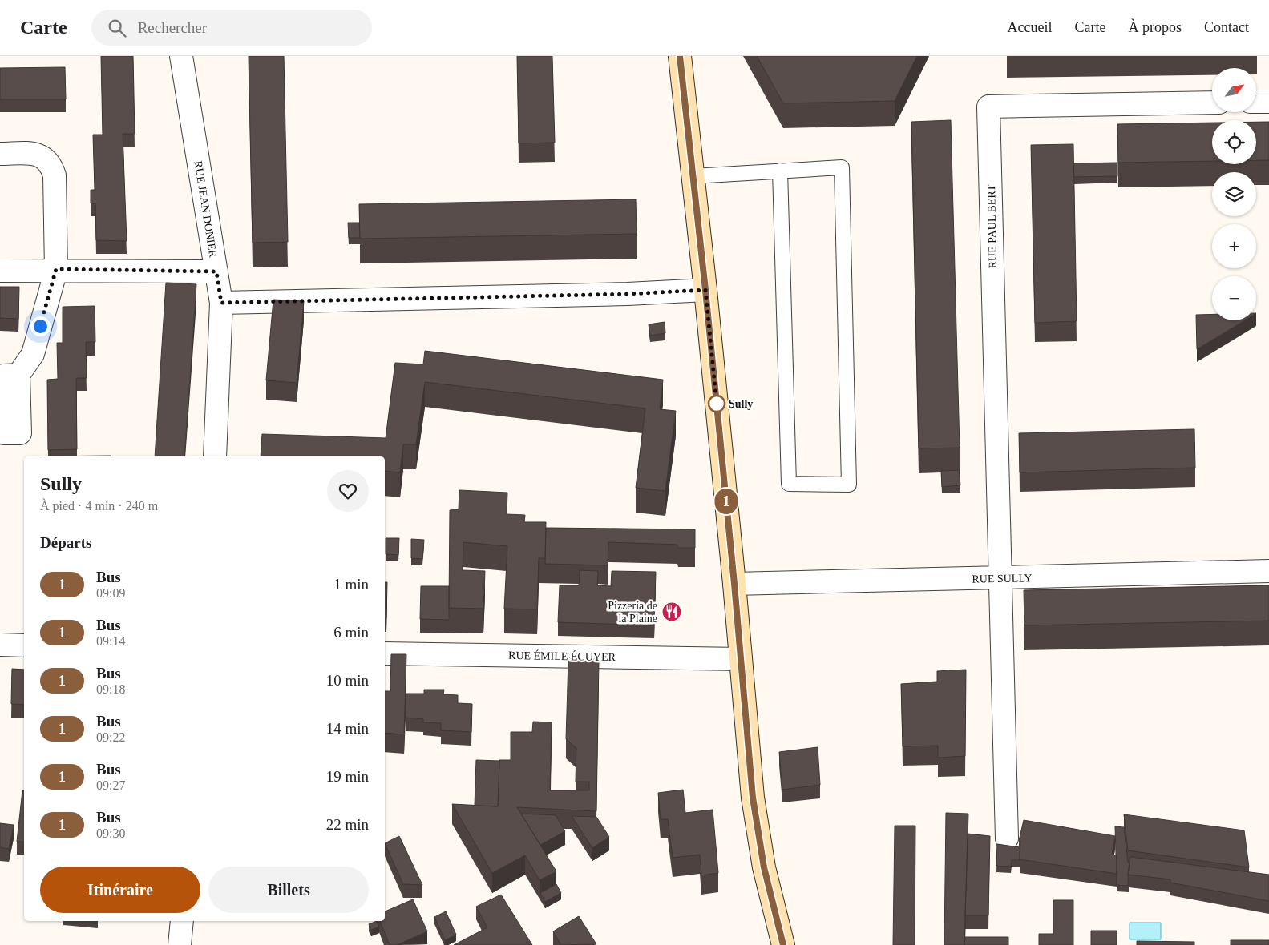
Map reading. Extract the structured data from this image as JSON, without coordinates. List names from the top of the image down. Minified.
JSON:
{"streets":{"street":["RUE JEAN DONIER","RUE PAUL BERT","RUE SULLY","RUE ÉMILE ÉCUYER"]},"crossings":[["RUE PAUL BERT","RUE SULLY"]],"places":{"other":["Sully"],"restaurant":["Pizzeria de la Plaine"]},"lines":["bus line 1"],"north":"top right","page":{"header":"Carte","search":"Rechercher","nav":["Accueil","Carte","À propos","Contact"],"on_map":"1","map_buttons":["+","−"],"heading":[["Sully","À pied · 4 min · 240 m"],"Départs"],"list":[{"mark":"1","name":"Bus","note":"09:09","value":"1 min"},{"mark":"1","name":"Bus","note":"09:14","value":"6 min"},{"mark":"1","name":"Bus","note":"09:18","value":"10 min"},{"mark":"1","name":"Bus","note":"09:22","value":"14 min"},{"mark":"1","name":"Bus","note":"09:27","value":"19 min"},{"mark":"1","name":"Bus","note":"09:30","value":"22 min"}],"buttons":["Itinéraire","Billets"]}}
